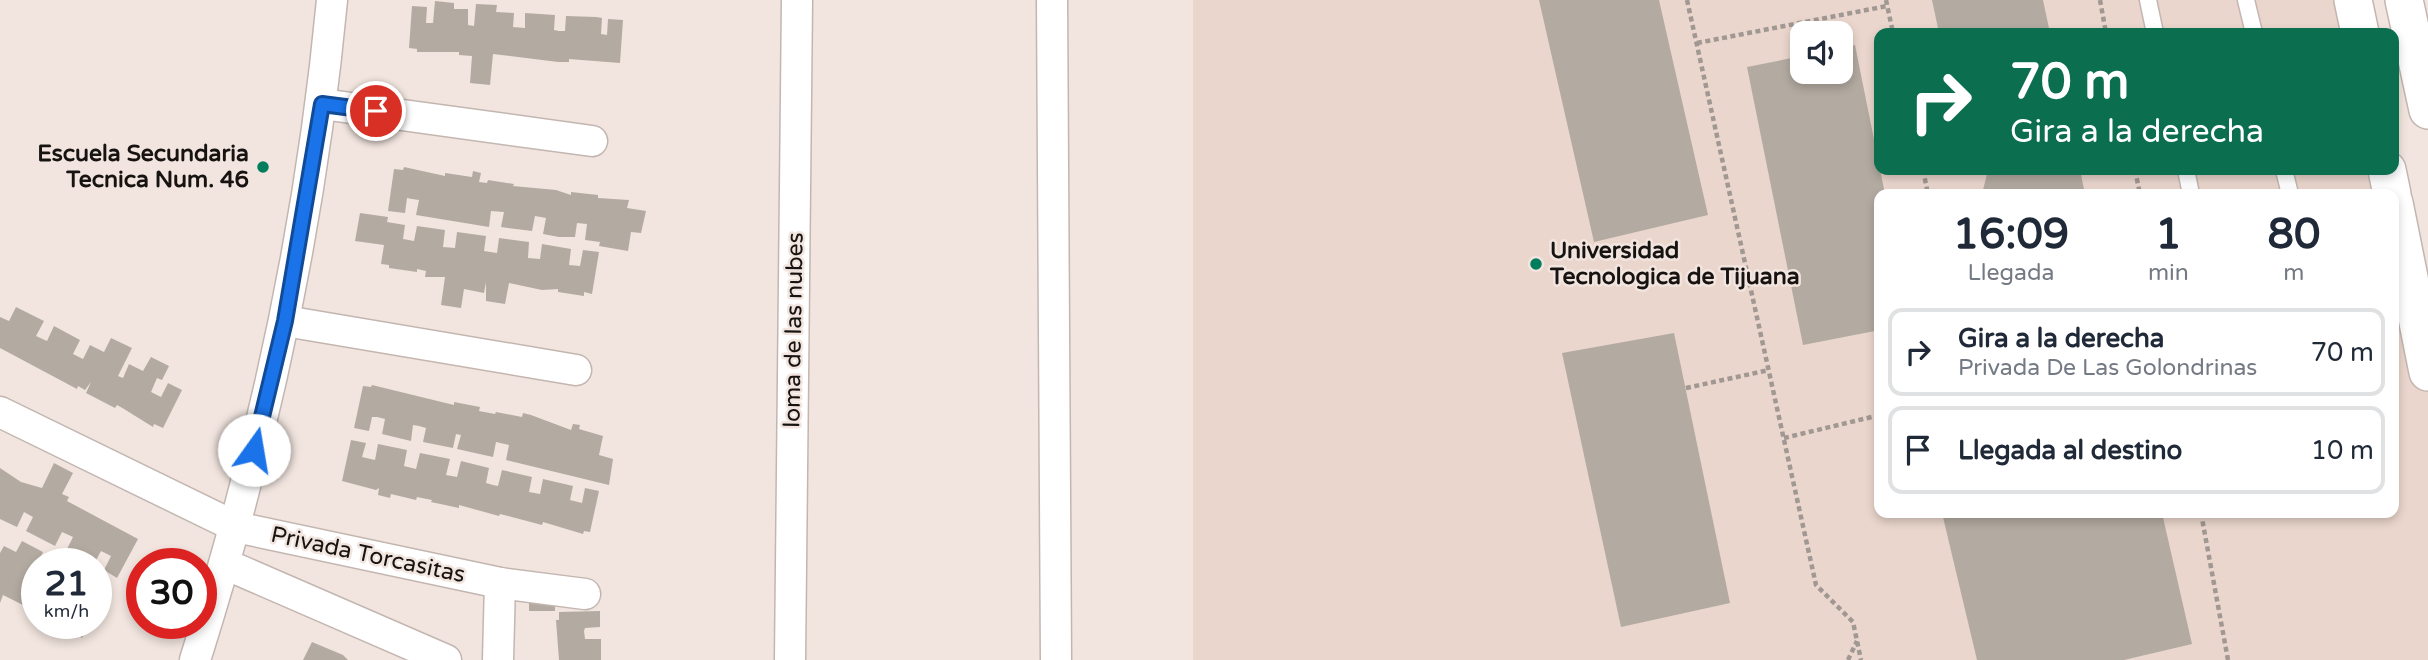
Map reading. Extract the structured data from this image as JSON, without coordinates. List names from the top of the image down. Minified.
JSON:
{"streets":{"street":["loma de las nubes","Privada Torcasitas"]},"places":["Escuela Secundaria Tecnica Num. 46","Universidad Tecnologica de Tijuana"],"page":{"turn":["70 m","Gira a la derecha"],"eta":["16:09","Llegada","1","min","80","m"],"list":[{"name":"Gira a la derecha","note":"Privada De Las Golondrinas","value":"70 m"},{"name":"Llegada al destino","value":"10 m"}],"speed":"21 km/h","limit":"30"}}
